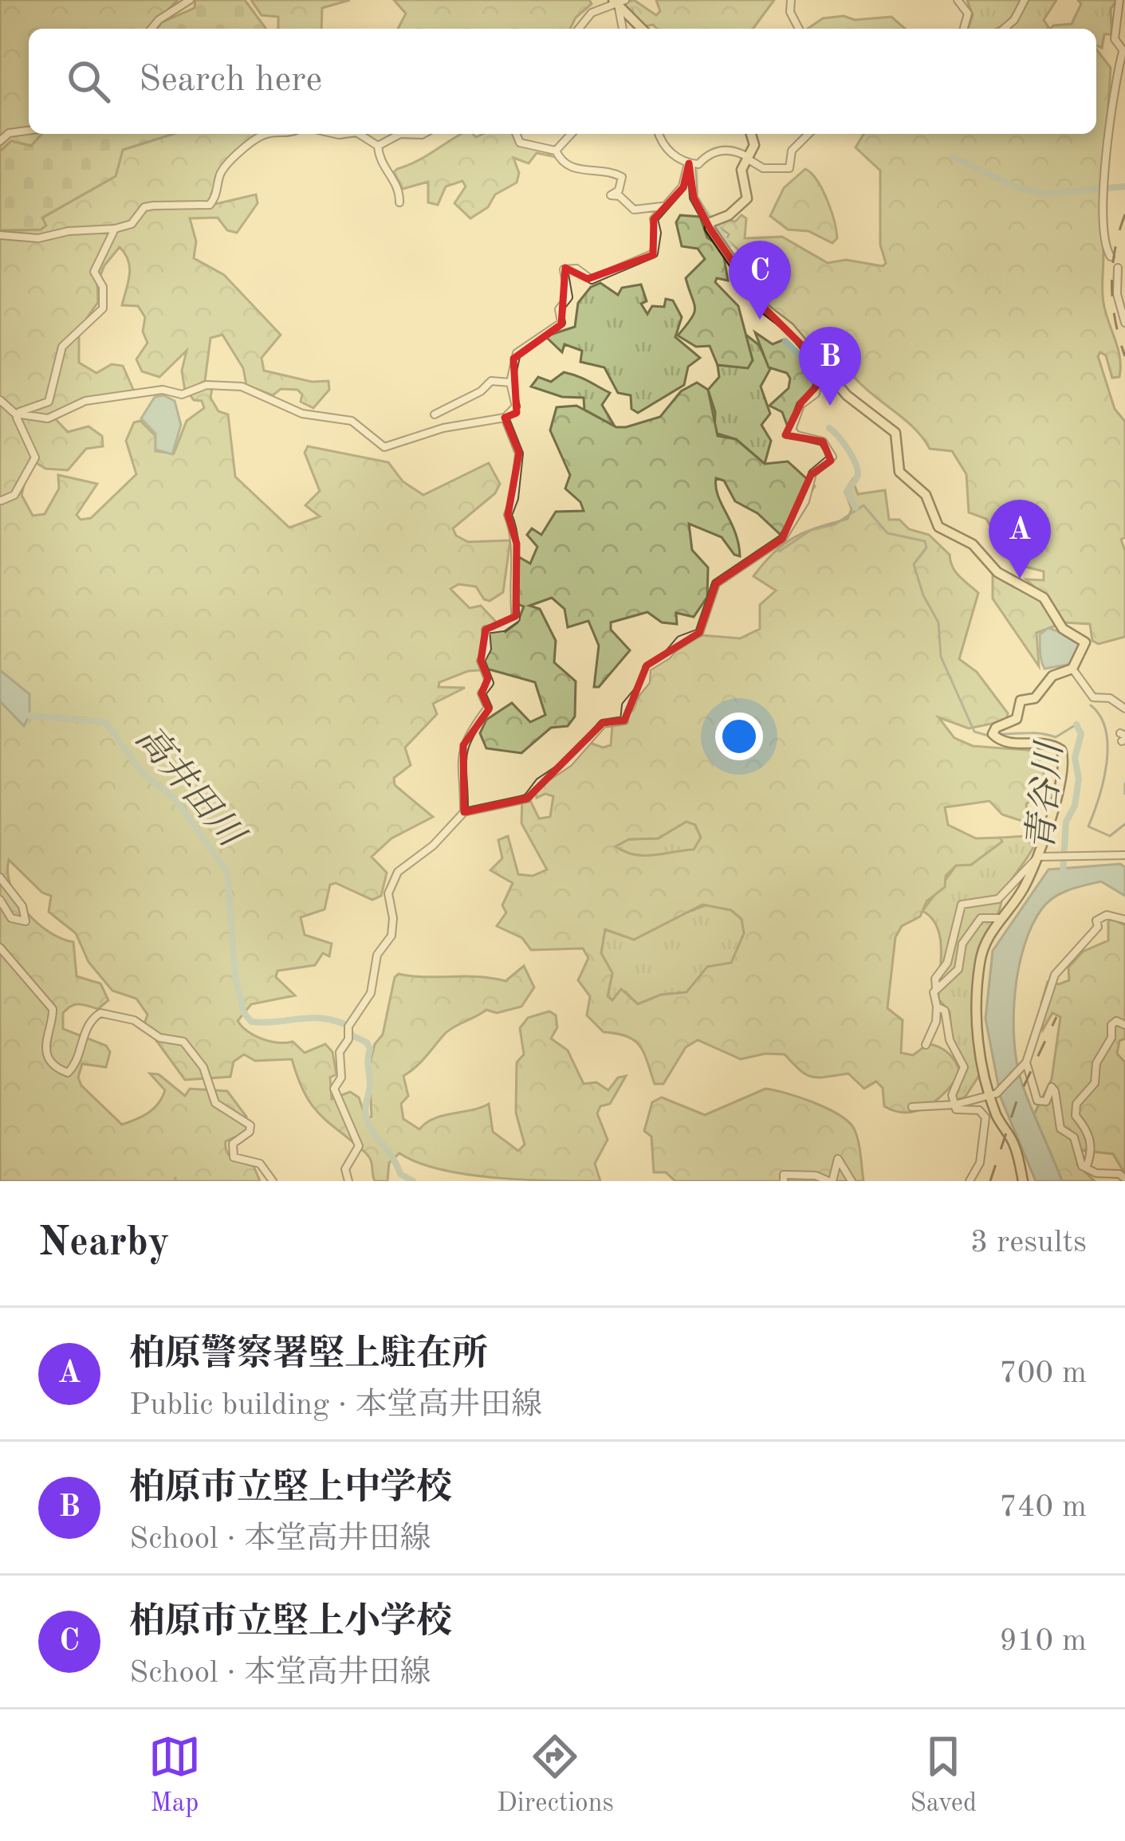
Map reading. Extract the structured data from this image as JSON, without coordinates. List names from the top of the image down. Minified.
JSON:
{"water":["高井田川","青谷川"],"page":{"search":"Search here","pins":["C","B","A"],"heading":["Nearby","3 results"],"list":[{"mark":"A","name":"柏原警察署堅上駐在所","note":"Public building · 本堂高井田線","value":"700 m"},{"mark":"B","name":"柏原市立堅上中学校","note":"School · 本堂高井田線","value":"740 m"},{"mark":"C","name":"柏原市立堅上小学校","note":"School · 本堂高井田線","value":"910 m"}],"nav":["Map","Directions","Saved"]}}
